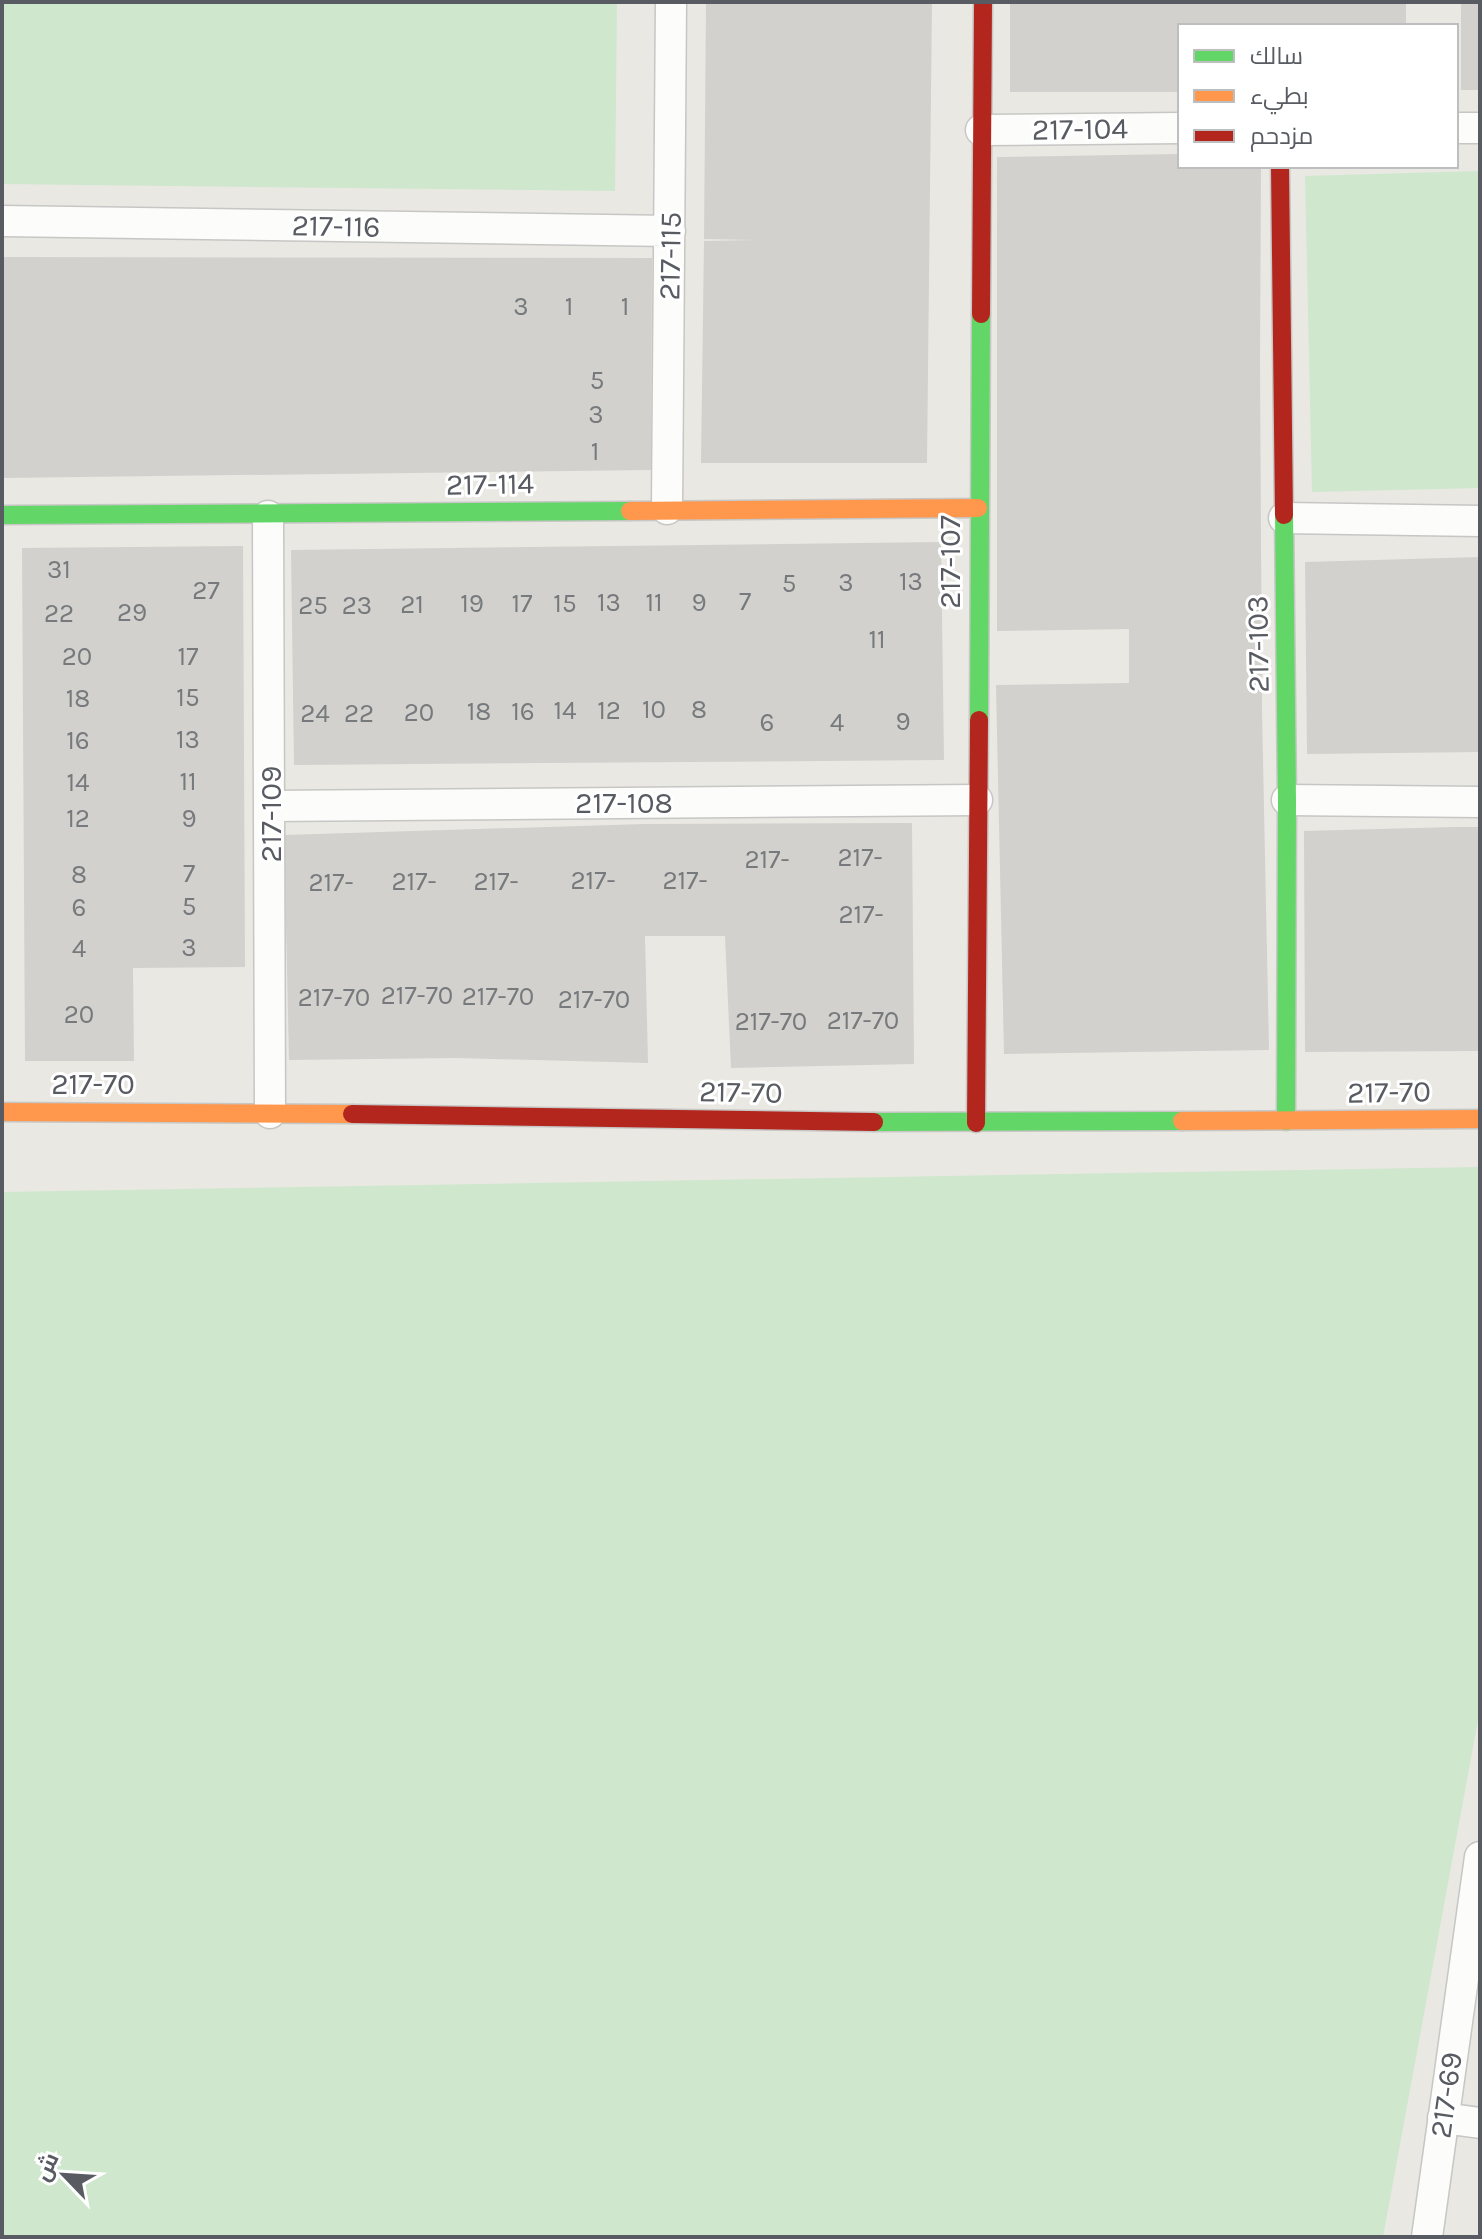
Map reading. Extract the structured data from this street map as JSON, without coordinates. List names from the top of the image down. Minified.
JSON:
{"streets":{"street":["217-104","217-116","217-115","217-114","217-107","217-103","217-108","217-109","217-70","217-69"]},"crossings":[["217-104","217-107"],["217-116","217-115"],["217-115","217-114"],["217-114","217-107"],["217-114","217-109"],["217-107","217-108"],["217-107","217-70"],["217-103","217-70"],["217-108","217-109"],["217-109","217-70"]],"house_numbers":["3","1","1","5","3","1","31","13","3","5","27","7","13","11","9","19","17","15","21","25","23","29","22","11","20","17","15","18","10","8","14","12","18","16","20","24","22","9","6","4","13","16","11","14","12","9","217-","217-","7","8","217-","217-","217-","217-","217-","5","6","217-","3","4","217-70","217-70","217-70","217-70","20","217-70","217-70"],"legend":["سالك","بطيء","مزدحم"],"north":"top left"}
